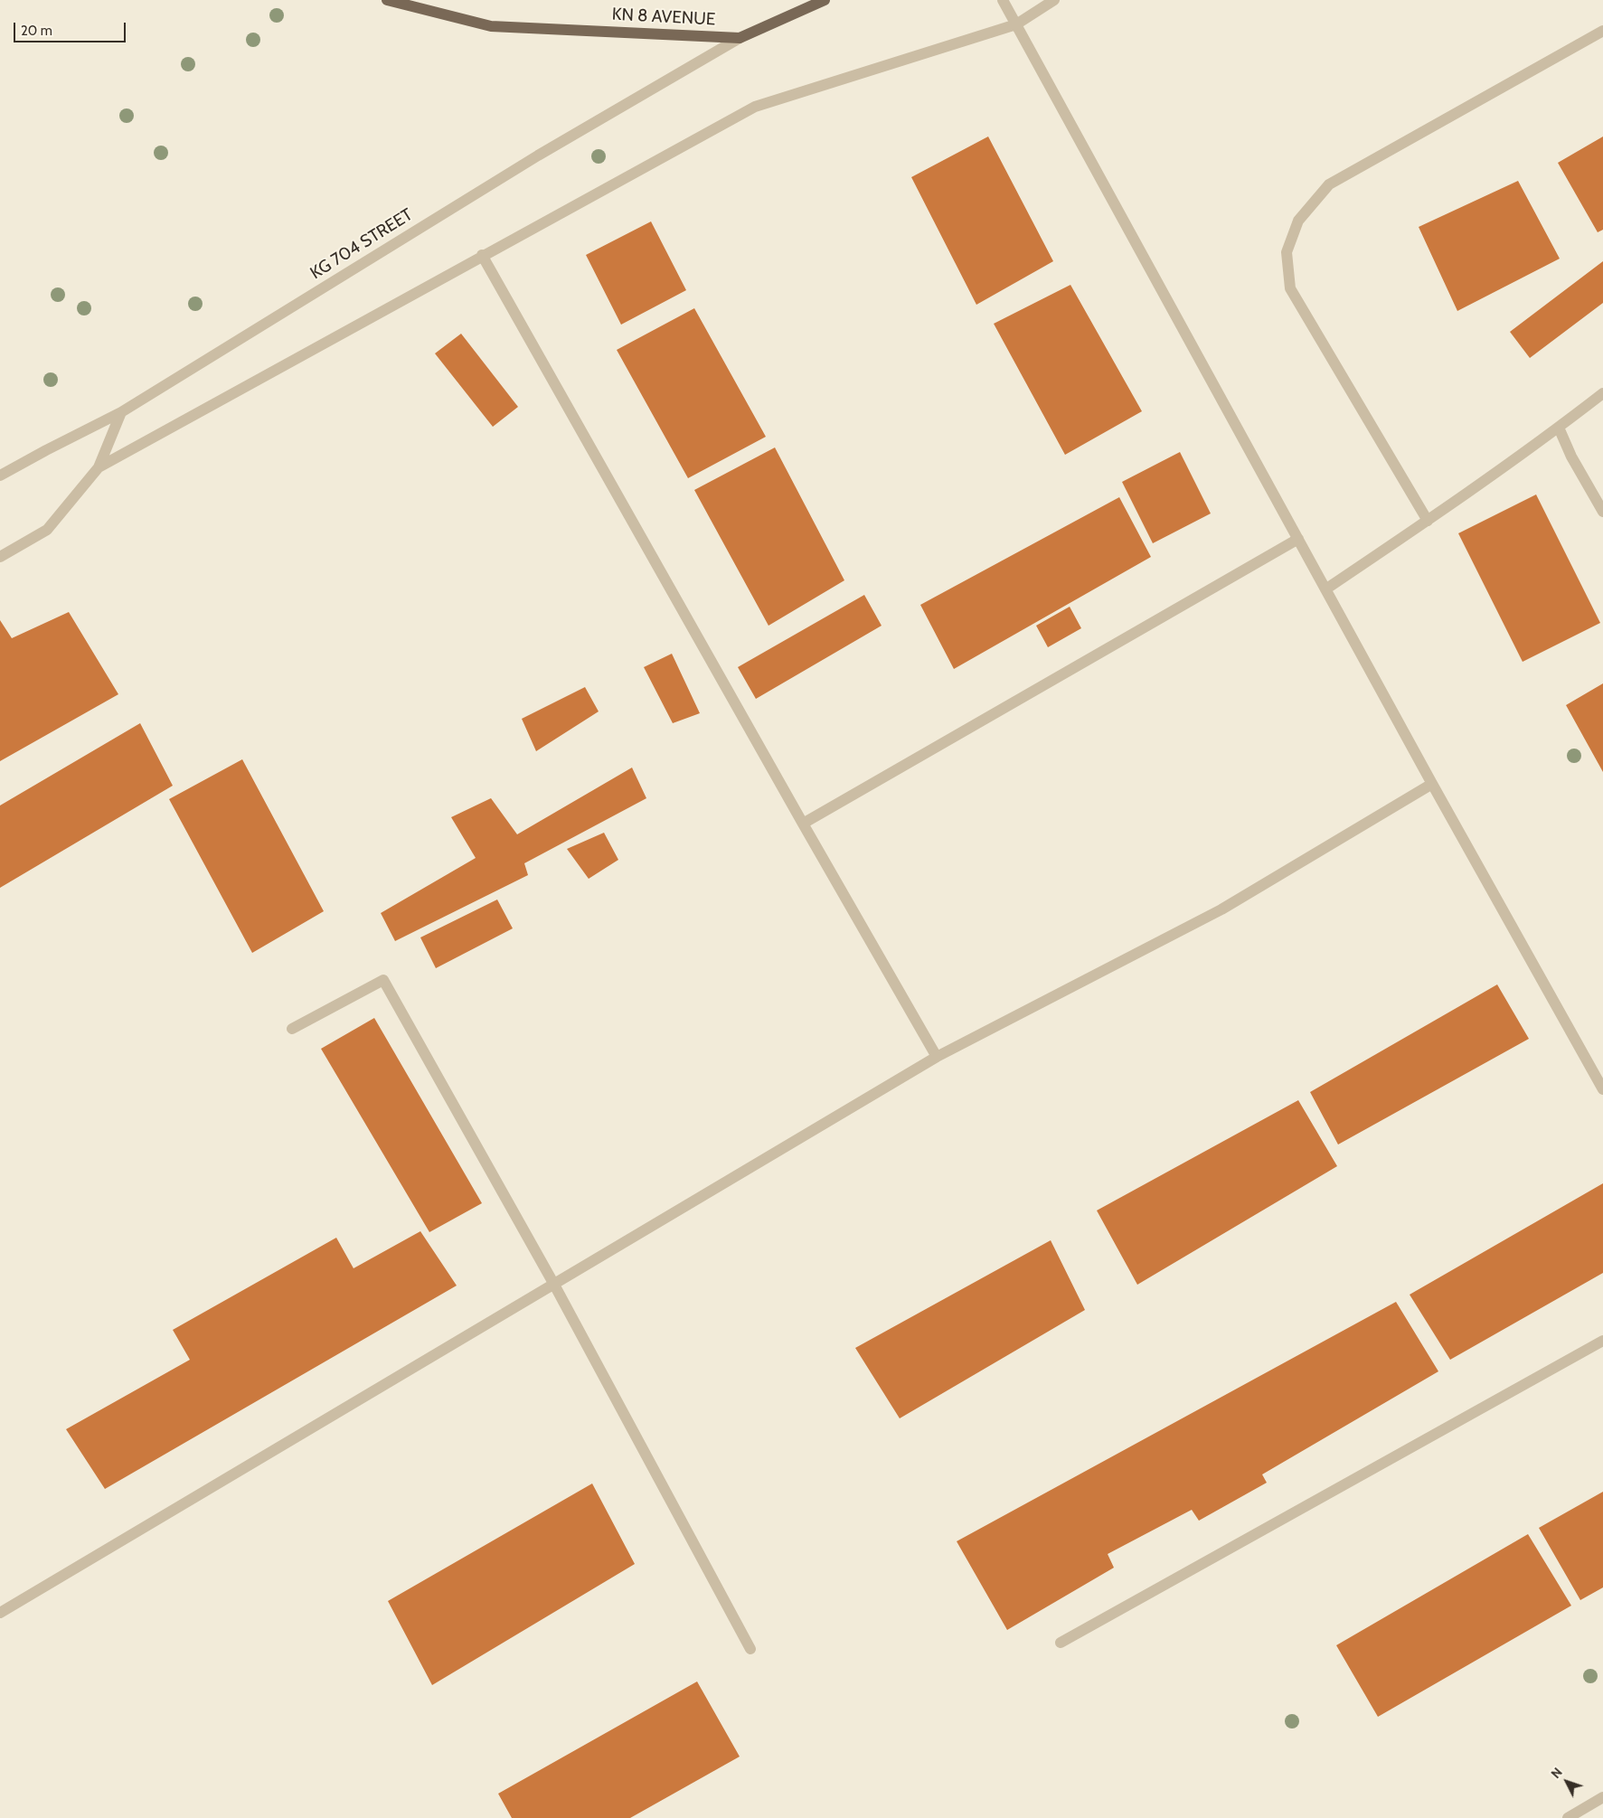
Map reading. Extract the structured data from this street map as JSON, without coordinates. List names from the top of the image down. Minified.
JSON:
{"streets":{"main road":["KN 8 AVENUE"],"street":["KG 704 STREET"]},"crossings":[["KN 8 AVENUE","KG 704 STREET"]],"scale_bar":"20 m","north":"top left"}
